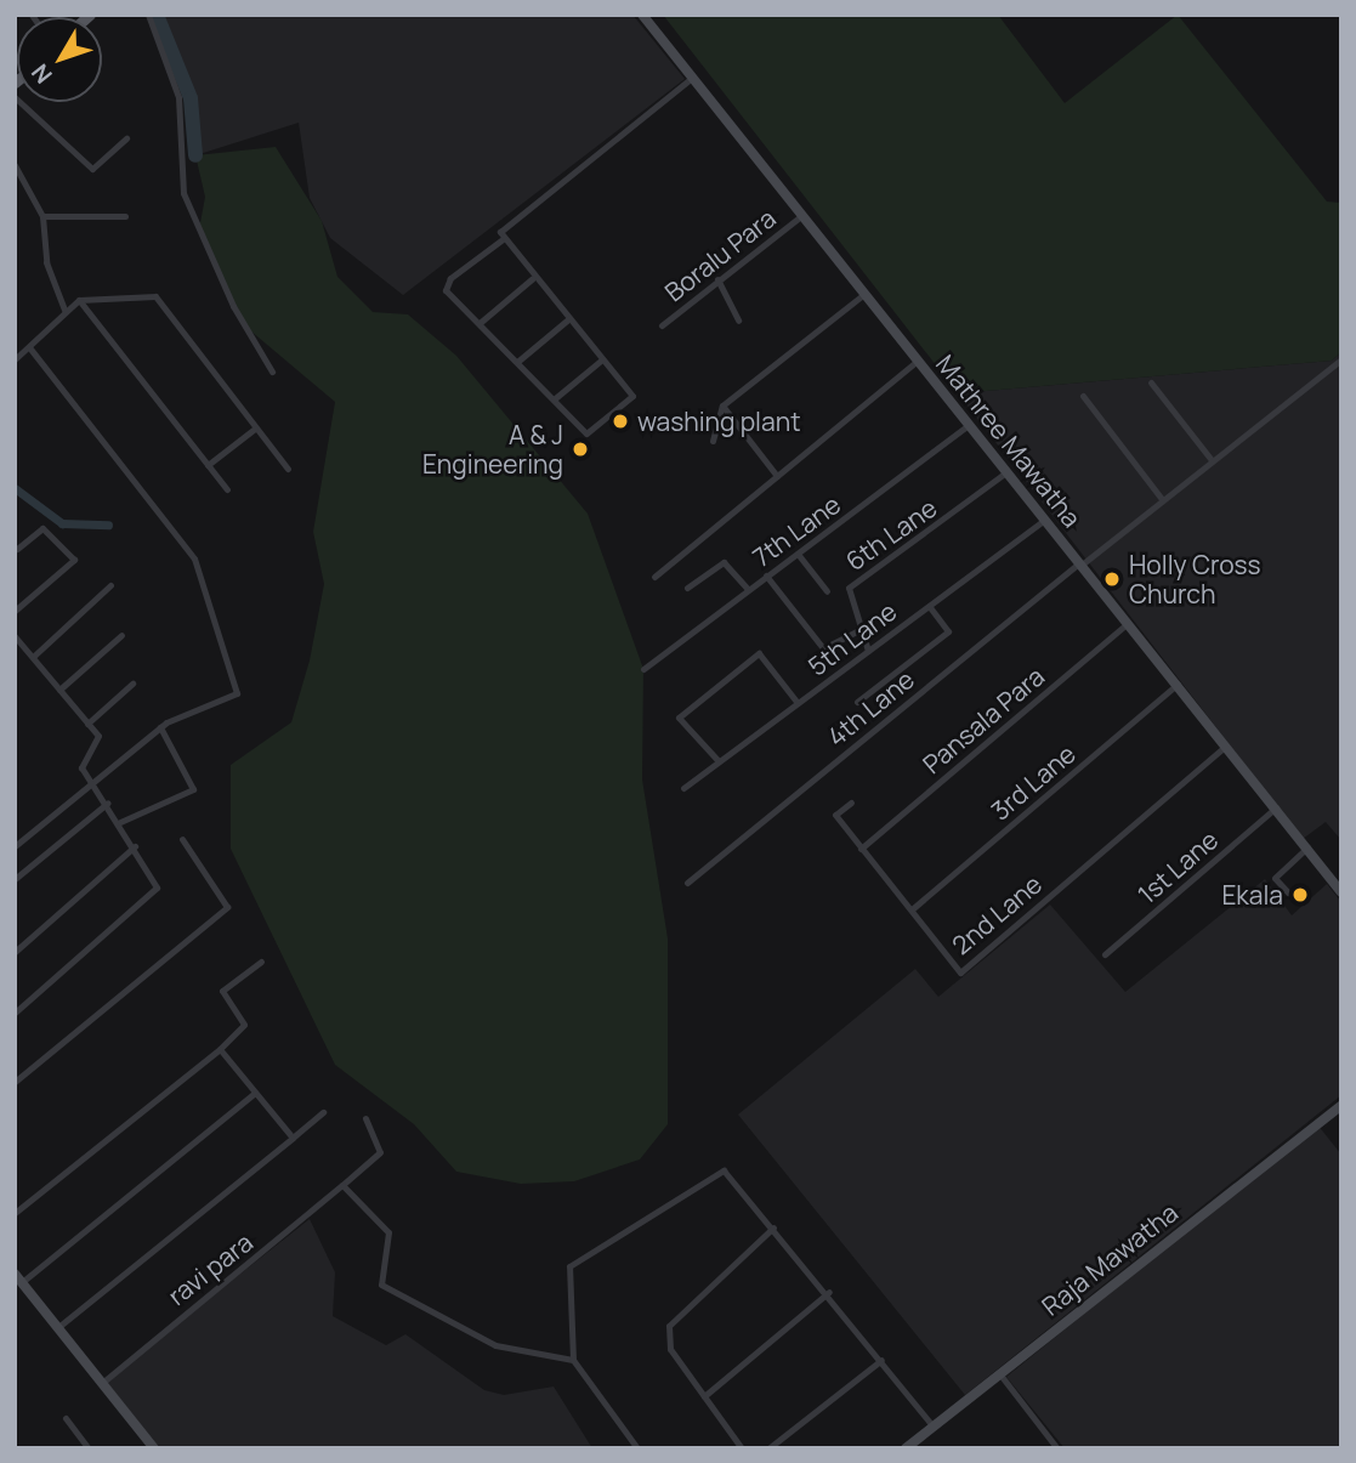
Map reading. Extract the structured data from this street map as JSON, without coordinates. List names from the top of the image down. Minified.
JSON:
{"streets":{"street":["Boralu Para","Mathree Mawatha","7th Lane","6th Lane","5th Lane","4th Lane","Pansala Para","3rd Lane","1st Lane","2nd Lane","Raja Mawatha","ravi para"]},"crossings":[["Boralu Para","Mathree Mawatha"],["Mathree Mawatha","7th Lane"],["Mathree Mawatha","6th Lane"],["Mathree Mawatha","5th Lane"],["Mathree Mawatha","4th Lane"],["Mathree Mawatha","Pansala Para"],["Mathree Mawatha","3rd Lane"],["Mathree Mawatha","1st Lane"],["Mathree Mawatha","2nd Lane"],["6th Lane","5th Lane"],["Pansala Para","2nd Lane"],["3rd Lane","2nd Lane"]],"places":["washing plant","A & J Engineering","Holly Cross Church","Ekala"],"north":"bottom left"}
